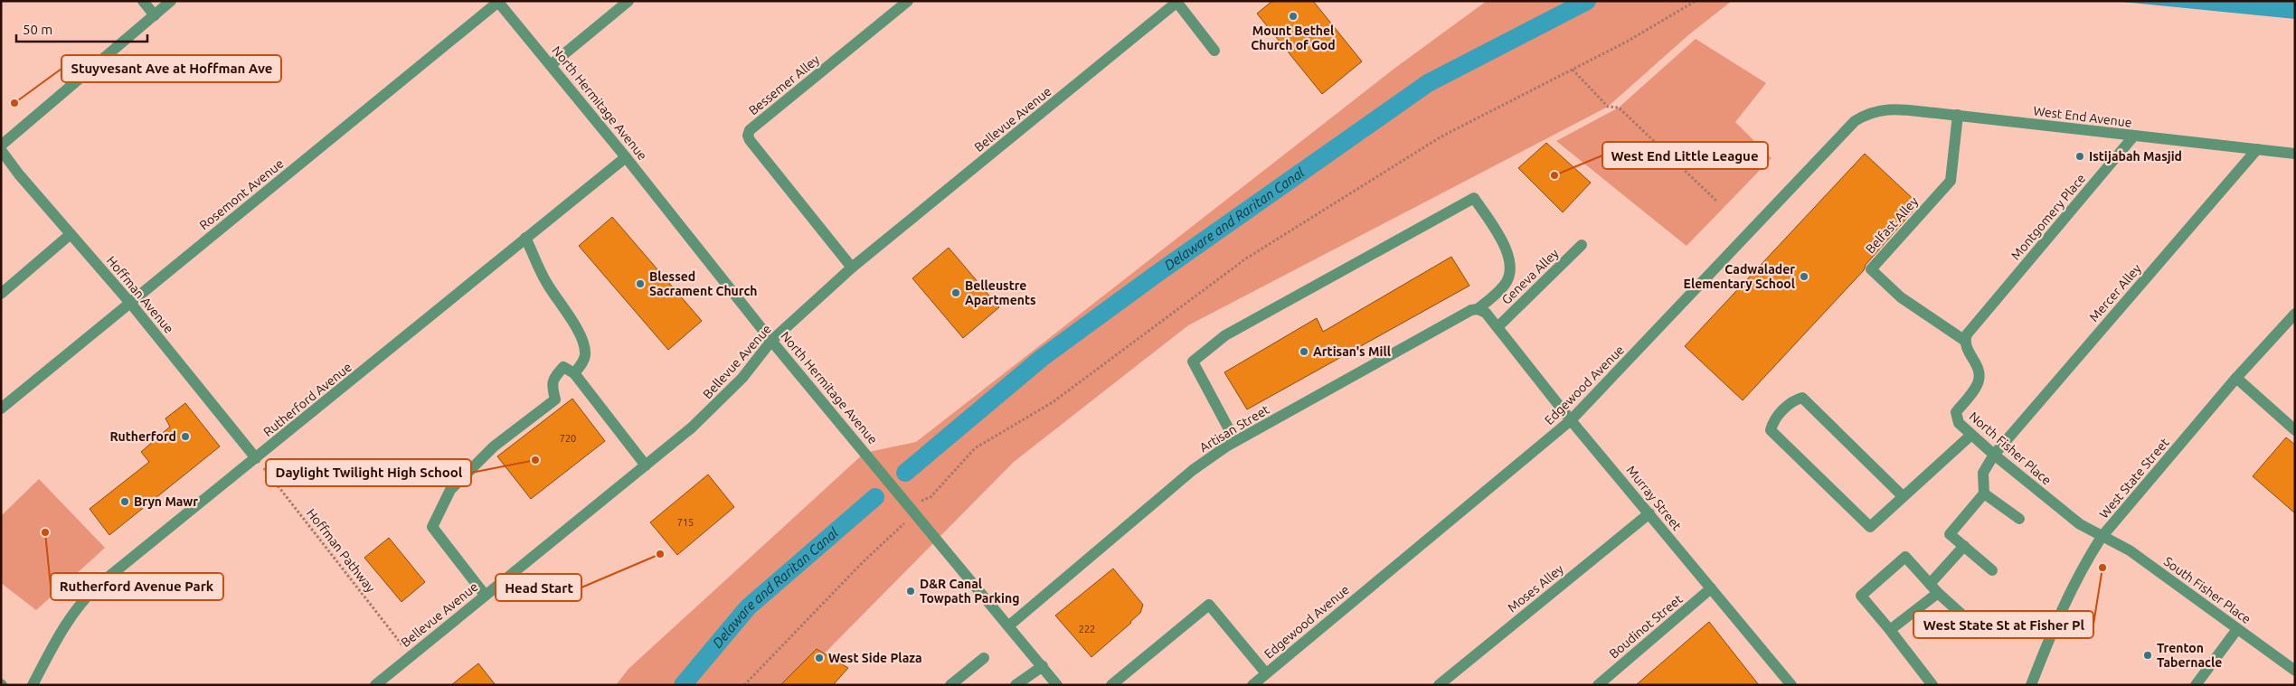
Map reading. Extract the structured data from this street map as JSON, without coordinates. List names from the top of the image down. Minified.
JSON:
{"streets":{"street":["Bessemer Alley","North Hermitage Avenue","West End Avenue","Bellevue Avenue","Rosemont Avenue","Montgomery Place","Belfast Alley","Geneva Alley","Mercer Alley","Hoffman Avenue","Edgewood Avenue","Rutherford Avenue","Artisan Street","North Fisher Place","West State Street","Murray Street","Moses Alley","South Fisher Place","Boudinot Street"],"path":["Hoffman Pathway"]},"crossings":[["Bessemer Alley","Bellevue Avenue"],["North Hermitage Avenue","Bellevue Avenue"],["North Hermitage Avenue","Rosemont Avenue"],["North Hermitage Avenue","Rutherford Avenue"],["North Hermitage Avenue","Artisan Street"],["West End Avenue","Montgomery Place"],["West End Avenue","Belfast Alley"],["West End Avenue","Mercer Alley"],["West End Avenue","Edgewood Avenue"],["Bellevue Avenue","Hoffman Pathway"],["Rosemont Avenue","Hoffman Avenue"],["Montgomery Place","Belfast Alley"],["Montgomery Place","North Fisher Place"],["Belfast Alley","North Fisher Place"],["Geneva Alley","Murray Street"],["Mercer Alley","North Fisher Place"],["Hoffman Avenue","Rutherford Avenue"],["Hoffman Avenue","Hoffman Pathway"],["Edgewood Avenue","Murray Street"],["Rutherford Avenue","Hoffman Pathway"],["North Fisher Place","West State Street"],["North Fisher Place","South Fisher Place"],["West State Street","South Fisher Place"],["Murray Street","Moses Alley"],["Murray Street","Boudinot Street"]],"water":["Delaware and Raritan Canal"],"places":["Mount Bethel Church of God","Stuyvesant Ave at Hoffman Ave","Istijabah Masjid","West End Little League","Cadwalader Elementary School","Blessed Sacrament Church","Belleustre Apartments","Artisan's Mill","Rutherford","Daylight Twilight High School","Bryn Mawr","Rutherford Avenue Park","Head Start","West State St at Fisher Pl","D&R Canal Towpath Parking","Trenton Tabernacle","West Side Plaza"],"house_numbers":["720","715","222"],"scale_bar":"50 m"}
